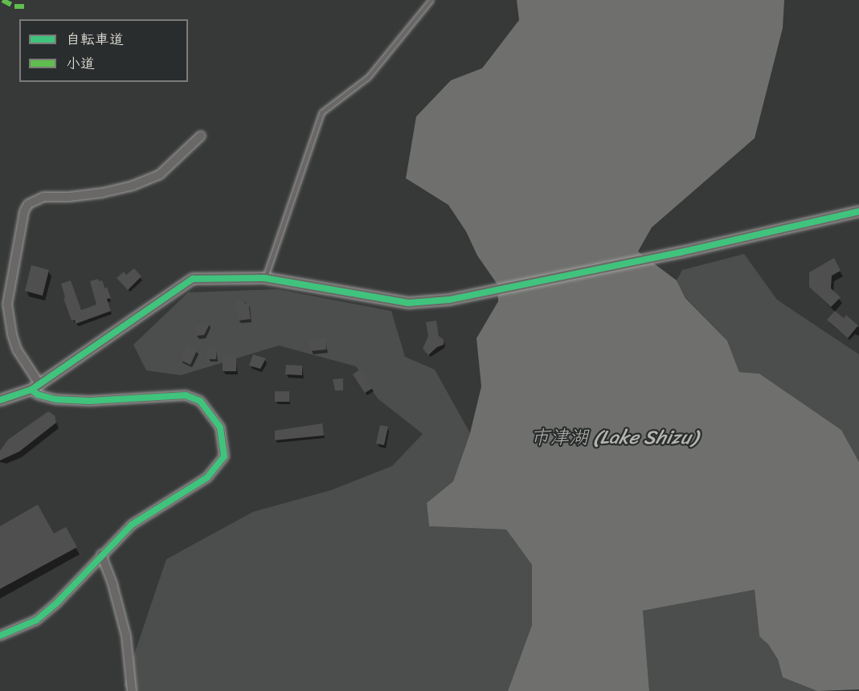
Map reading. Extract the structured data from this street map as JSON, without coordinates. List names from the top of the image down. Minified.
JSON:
{"water":["市津湖 (Lake Shizu)"],"legend":["自転車道","小道"]}
